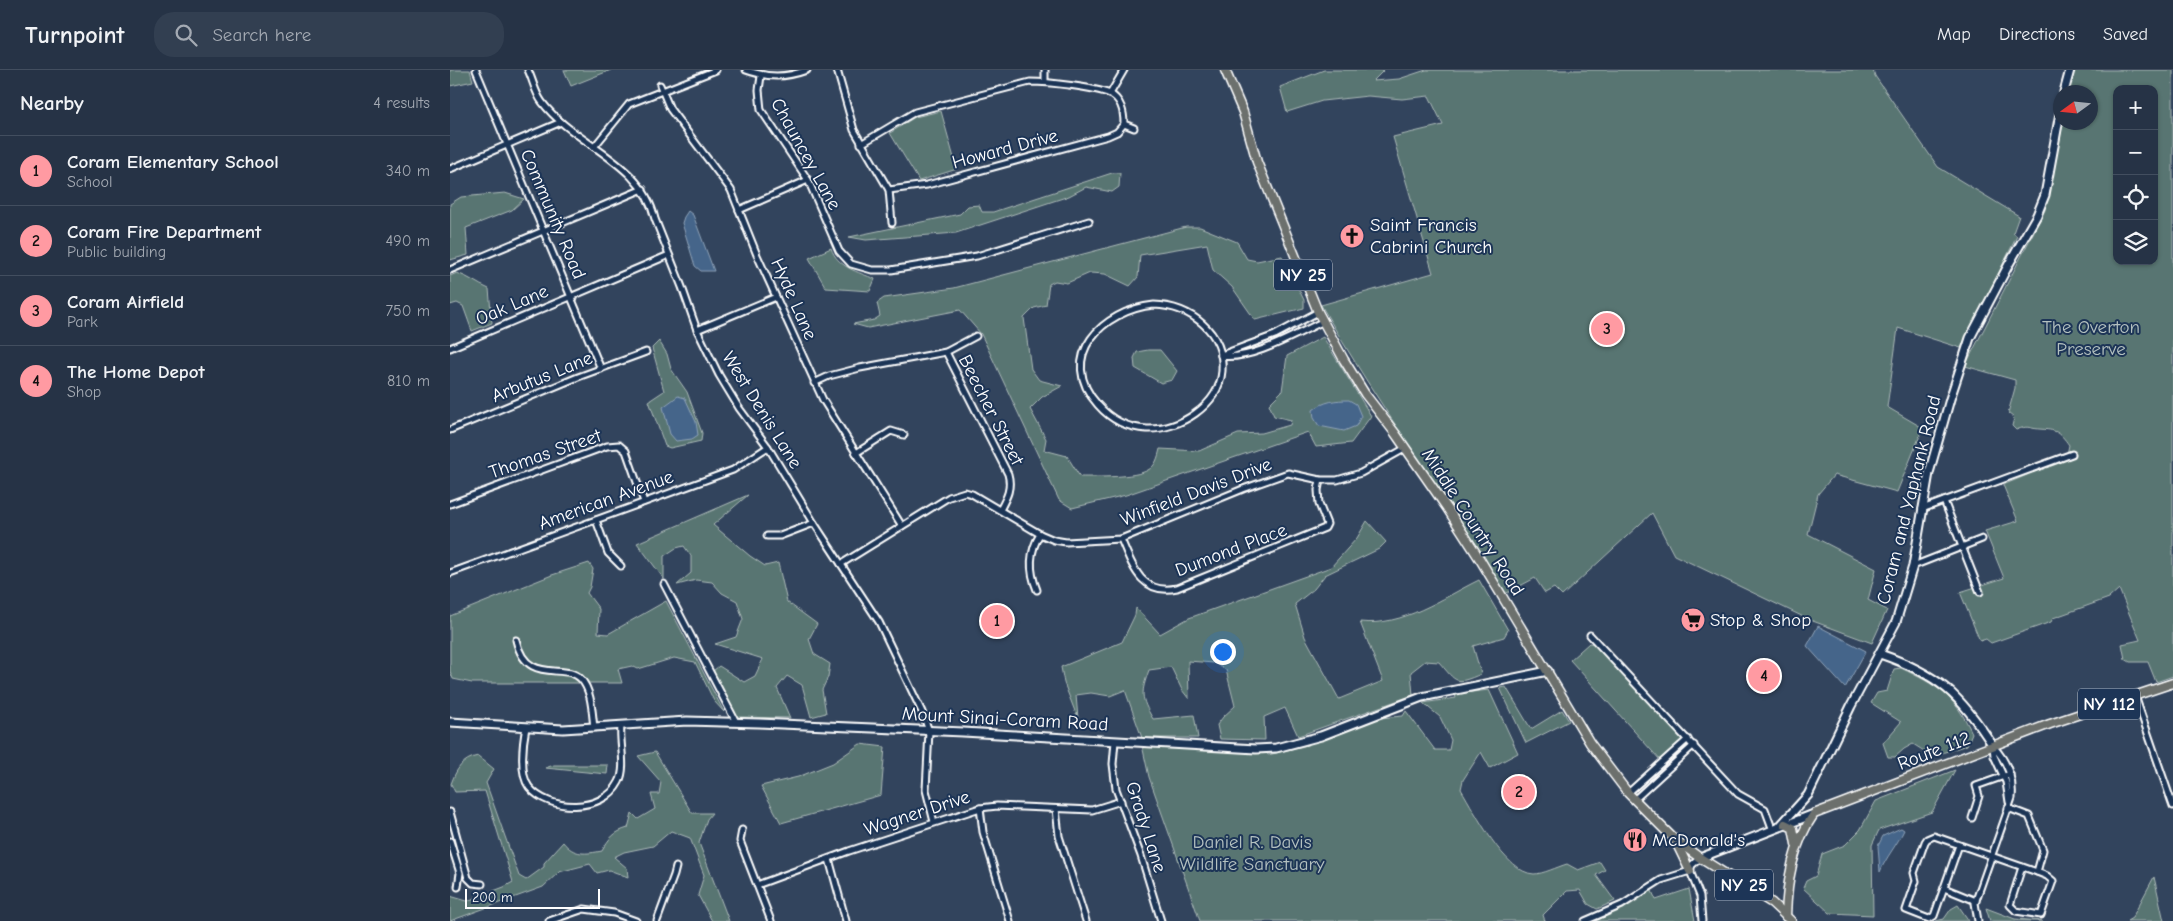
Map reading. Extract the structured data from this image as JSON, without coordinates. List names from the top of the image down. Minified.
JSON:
{"streets":{"main road":["NY 25","Coram and Yaphank Road","Middle Country Road","NY 112","Mount Sinai-Coram Road","Route 112"],"street":["Howard Drive","Chauncey Lane","Community Road","Hyde Lane","Oak Lane","Arbutus Lane","West Denis Lane","Beecher Street","Thomas Street","Winfield Davis Drive","American Avenue","Dumond Place","Wagner Drive","Grady Lane"]},"crossings":[["Community Road","Oak Lane"],["Community Road","Arbutus Lane"],["Hyde Lane","Winfield Davis Drive"],["Oak Lane","West Denis Lane"],["West Denis Lane","Winfield Davis Drive"],["West Denis Lane","American Avenue"],["West Denis Lane","Mount Sinai-Coram Road"],["Beecher Street","Winfield Davis Drive"],["Thomas Street","American Avenue"],["Winfield Davis Drive","Middle Country Road"],["Winfield Davis Drive","Dumond Place"],["Middle Country Road","Mount Sinai-Coram Road"],["Mount Sinai-Coram Road","Grady Lane"],["Wagner Drive","Grady Lane"]],"parks":["The Overton Preserve","Daniel R. Davis Wildlife Sanctuary"],"places":{"church":["Saint Francis Cabrini Church"],"supermarket":["Stop & Shop"],"restaurant":["McDonald's"]},"scale_bar":"200 m","north":"left","page":{"header":"Turnpoint","search":"Search here","nav":["Map","Directions","Saved"],"heading":["Nearby","4 results"],"map_buttons":["+","−"],"list":[{"mark":"1","name":"Coram Elementary School","note":"School","value":"340 m"},{"mark":"2","name":"Coram Fire Department","note":"Public building","value":"490 m"},{"mark":"3","name":"Coram Airfield","note":"Park","value":"750 m"},{"mark":"4","name":"The Home Depot","note":"Shop","value":"810 m"}],"pins":["3","1","4","2"],"scale":"200 m"}}
